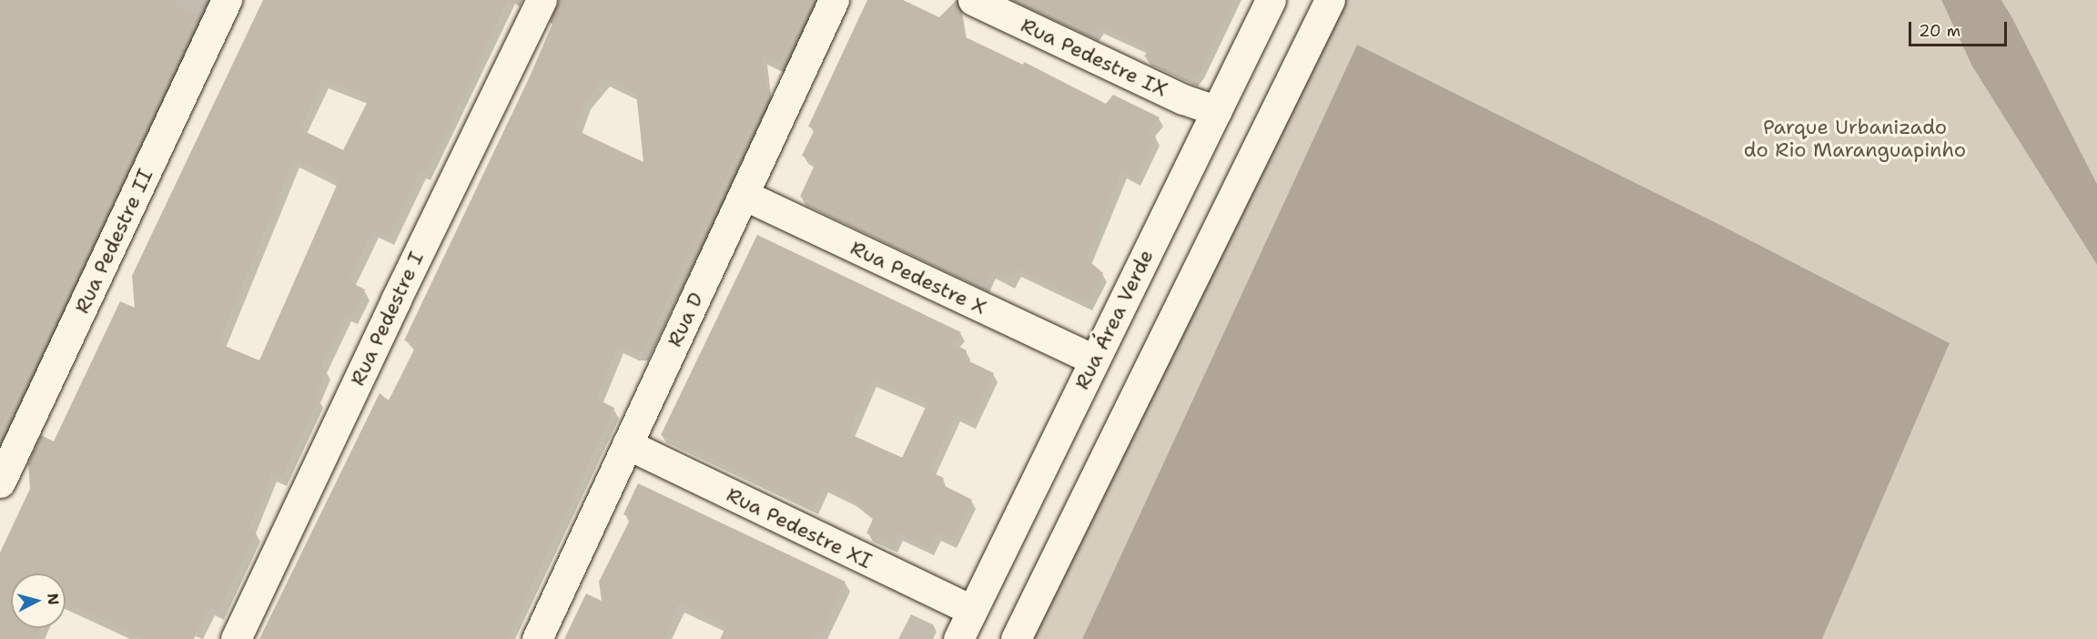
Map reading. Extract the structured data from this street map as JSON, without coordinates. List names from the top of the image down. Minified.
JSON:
{"streets":{"street":["Rua Pedestre IX","Rua Pedestre II","Rua Pedestre X","Rua Pedestre I","Rua D","Rua Área Verde","Rua Pedestre XI"]},"crossings":[["Rua Pedestre IX","Rua Área Verde"],["Rua Pedestre X","Rua D"],["Rua Pedestre X","Rua Área Verde"],["Rua D","Rua Pedestre XI"],["Rua Área Verde","Rua Pedestre XI"]],"parks":["Parque Urbanizado do Rio Maranguapinho"],"scale_bar":"20 m","north":"right"}
